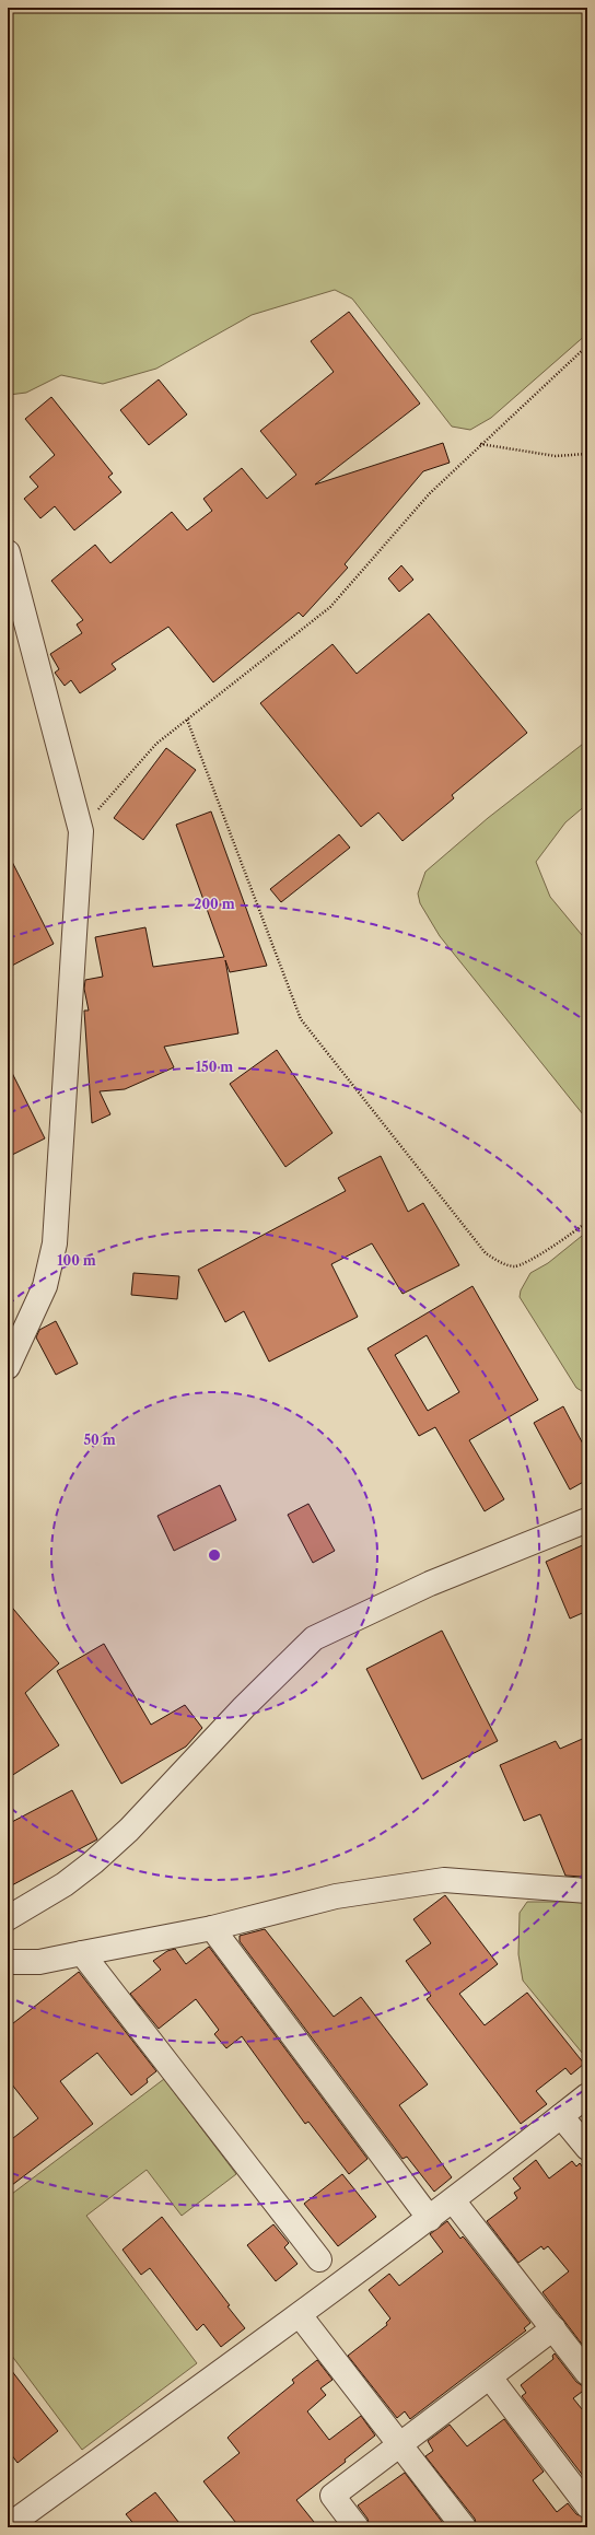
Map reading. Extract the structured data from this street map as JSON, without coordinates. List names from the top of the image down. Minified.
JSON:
{"rings":["200 m","150 m","100 m","50 m"]}
